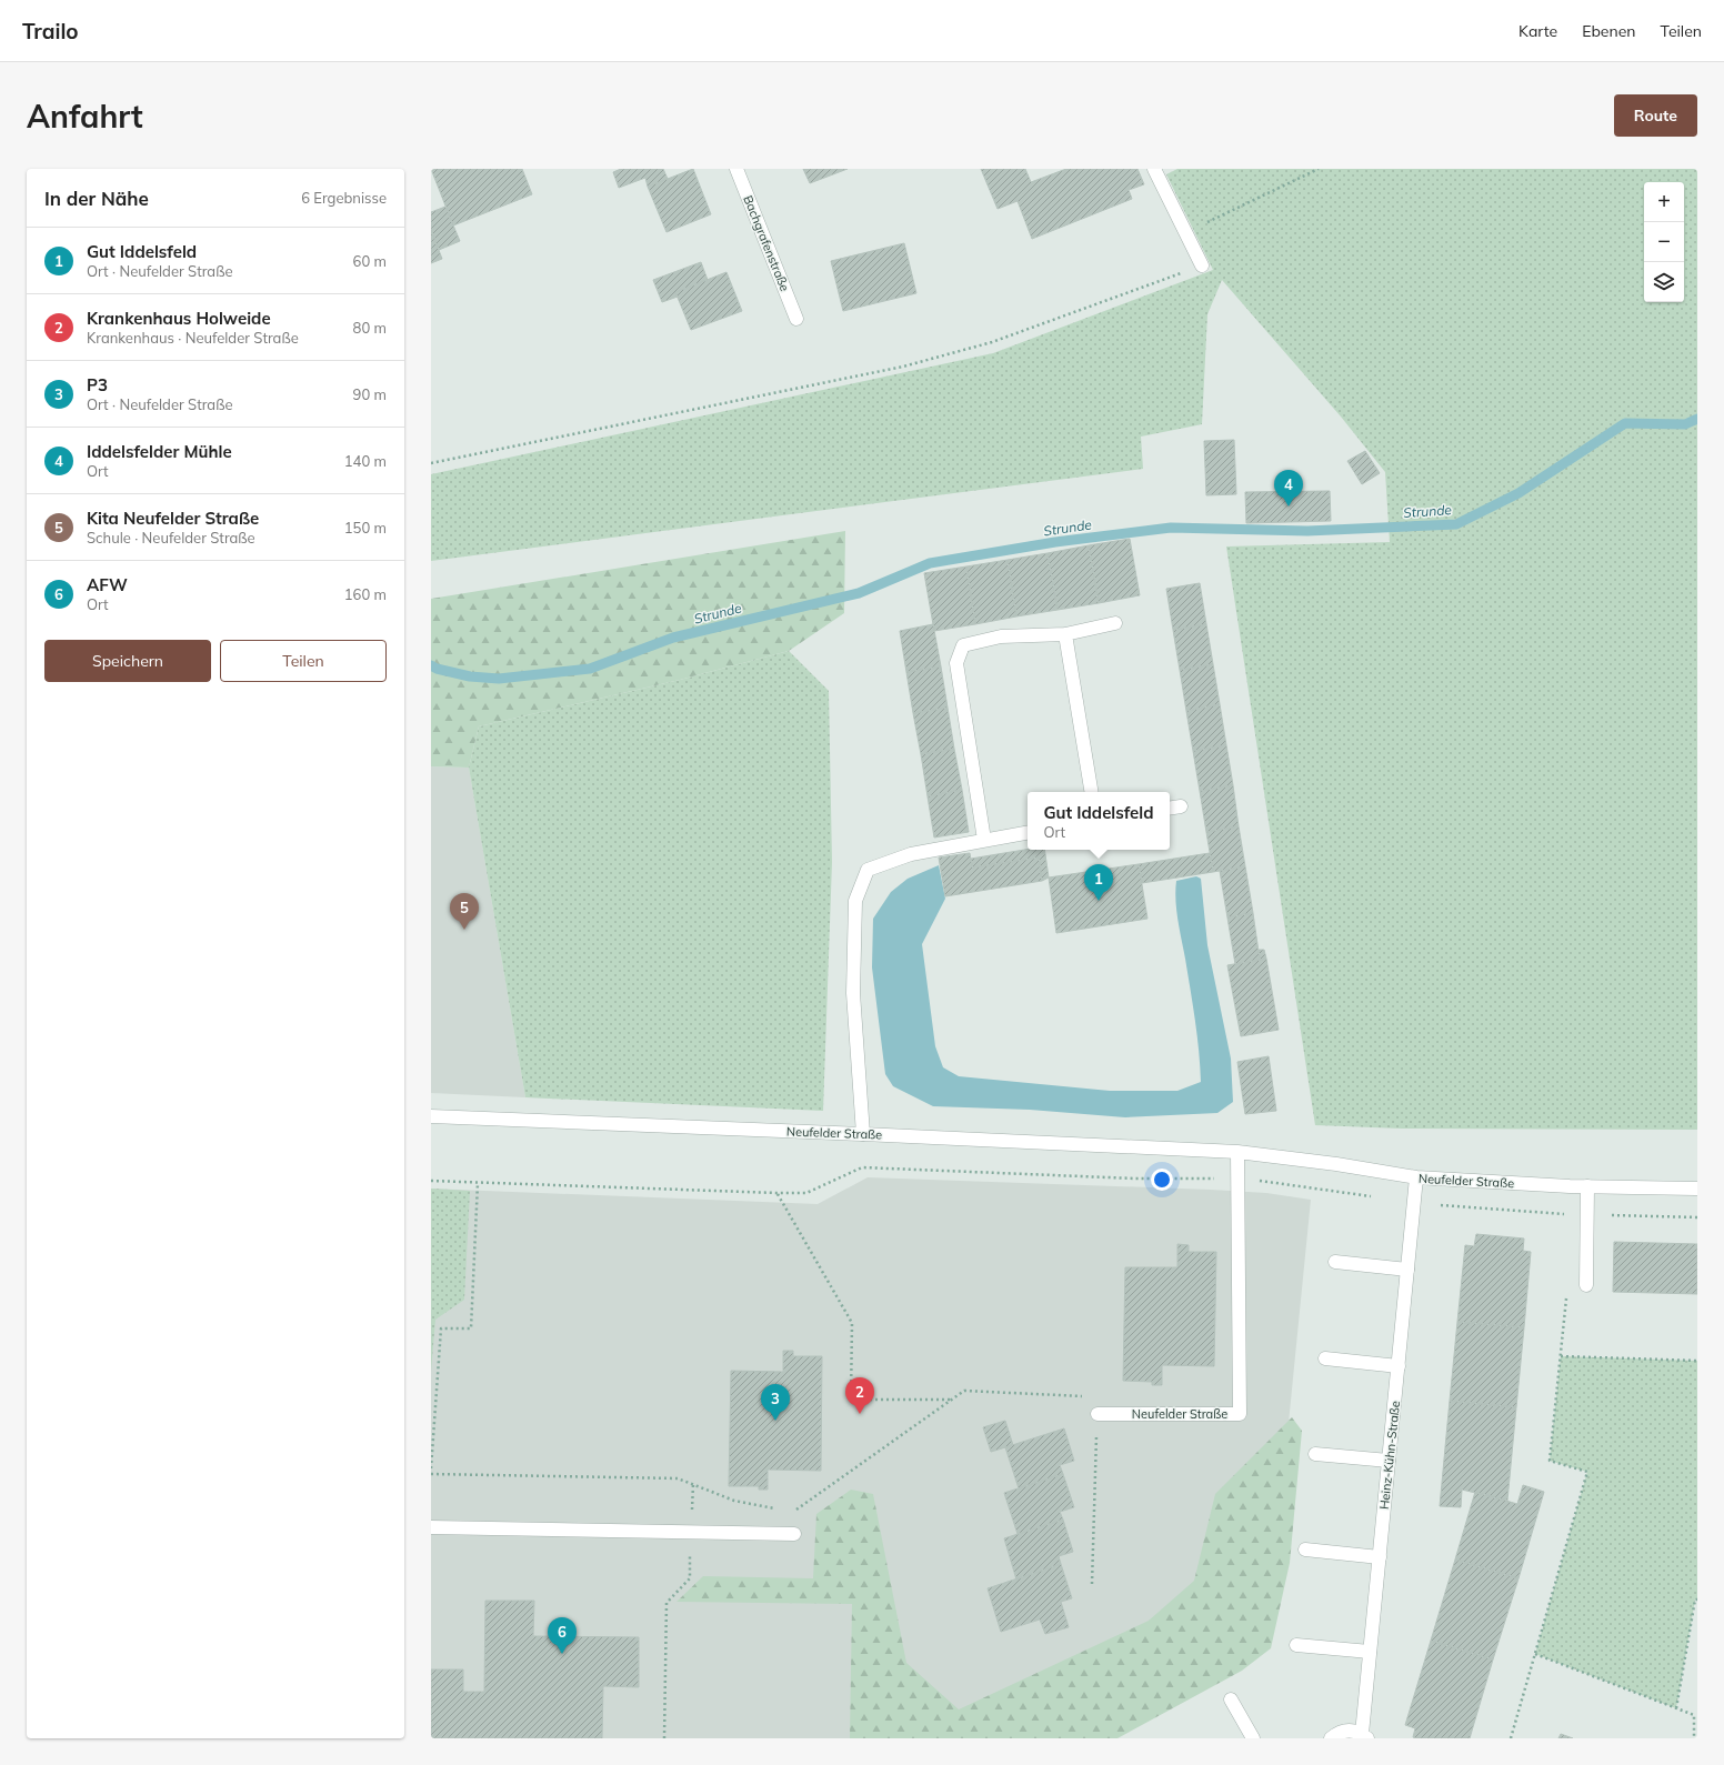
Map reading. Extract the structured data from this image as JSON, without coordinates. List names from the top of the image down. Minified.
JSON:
{"streets":{"street":["Bachgrafenstraße","Neufelder Straße","Heinz-Kühn-Straße"]},"crossings":[["Neufelder Straße","Heinz-Kühn-Straße"]],"water":["Strunde"],"page":{"header":"Trailo","nav":["Karte","Ebenen","Teilen"],"buttons":["Route",["Speichern","Teilen"]],"title":"Anfahrt","heading":["In der Nähe","6 Ergebnisse"],"map_buttons":["+","−"],"list":[{"mark":"1","name":"Gut Iddelsfeld","note":"Ort · Neufelder Straße","value":"60 m"},{"mark":"2","name":"Krankenhaus Holweide","note":"Krankenhaus · Neufelder Straße","value":"80 m"},{"mark":"3","name":"P3","note":"Ort · Neufelder Straße","value":"90 m"},{"mark":"4","name":"Iddelsfelder Mühle","note":"Ort","value":"140 m"},{"mark":"5","name":"Kita Neufelder Straße","note":"Schule · Neufelder Straße","value":"150 m"},{"mark":"6","name":"AFW","note":"Ort","value":"160 m"}],"pins":["4","1","5","2","3","6"],"popup":["Gut Iddelsfeld","Ort"]}}
